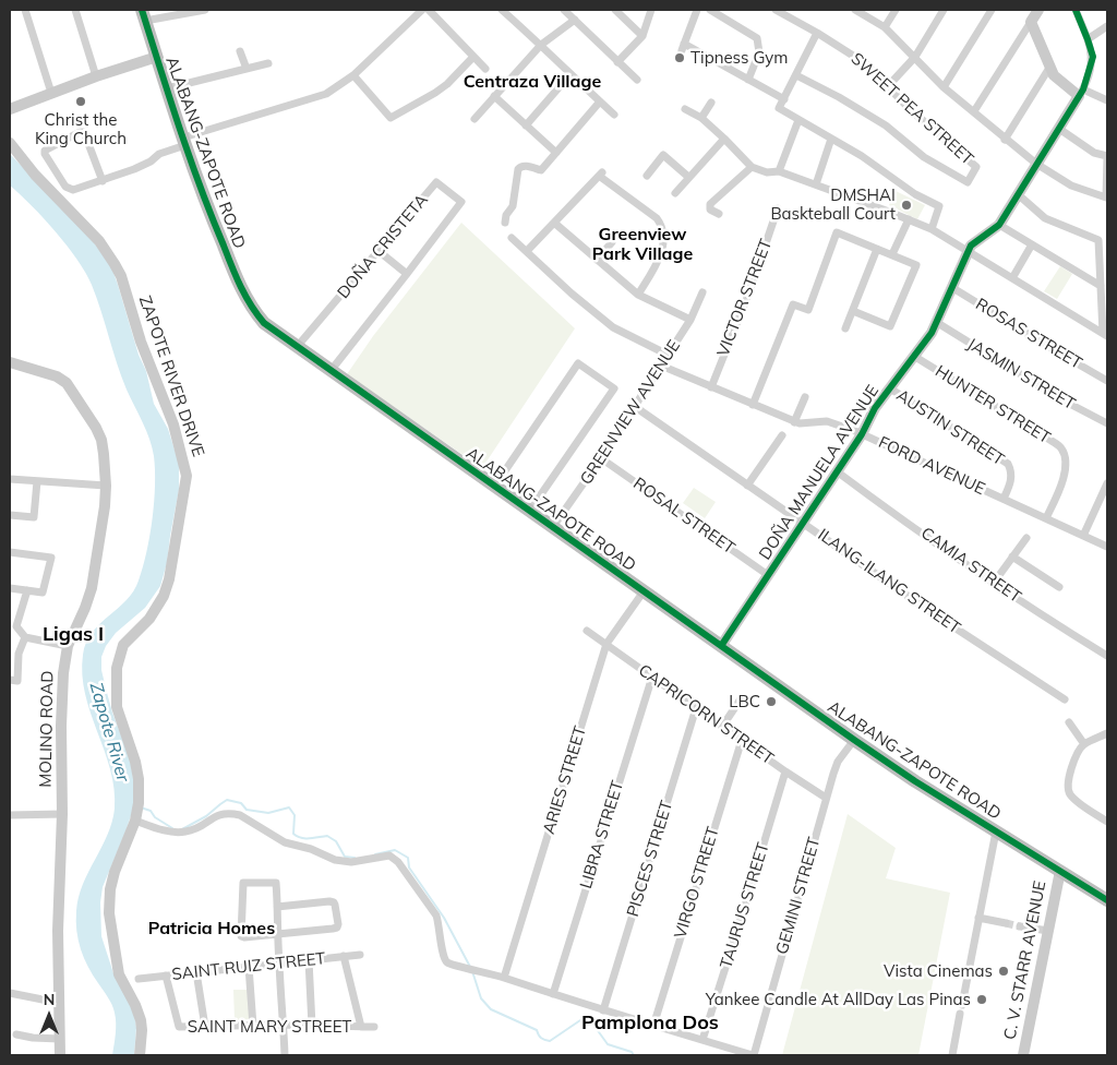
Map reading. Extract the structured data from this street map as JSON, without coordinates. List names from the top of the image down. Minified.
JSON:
{"streets":{"highway":["ALABANG-ZAPOTE ROAD"],"main road":["ZAPOTE RIVER DRIVE","DOÑA MANUELA AVENUE","MOLINO ROAD","C. V. STARR AVENUE"],"street":["SWEET PEA STREET","DOÑA CRISTETA","VICTOR STREET","ROSAS STREET","JASMIN STREET","HUNTER STREET","GREENVIEW AVENUE","AUSTIN STREET","FORD AVENUE","ROSAL STREET","CAMIA STREET","ILANG-ILANG STREET","CAPRICORN STREET","ARIES STREET","LIBRA STREET","PISCES STREET","VIRGO STREET","GEMINI STREET","TAURUS STREET","SAINT RUIZ STREET","SAINT MARY STREET"]},"crossings":[["ALABANG-ZAPOTE ROAD","DOÑA CRISTETA"],["ALABANG-ZAPOTE ROAD","GREENVIEW AVENUE"],["ALABANG-ZAPOTE ROAD","DOÑA MANUELA AVENUE"],["ALABANG-ZAPOTE ROAD","ARIES STREET"],["ALABANG-ZAPOTE ROAD","GEMINI STREET"],["ALABANG-ZAPOTE ROAD","C. V. STARR AVENUE"],["VICTOR STREET","FORD AVENUE"],["ROSAS STREET","DOÑA MANUELA AVENUE"],["JASMIN STREET","DOÑA MANUELA AVENUE"],["HUNTER STREET","FORD AVENUE"],["HUNTER STREET","DOÑA MANUELA AVENUE"],["GREENVIEW AVENUE","FORD AVENUE"],["GREENVIEW AVENUE","ROSAL STREET"],["GREENVIEW AVENUE","ILANG-ILANG STREET"],["AUSTIN STREET","FORD AVENUE"],["AUSTIN STREET","DOÑA MANUELA AVENUE"],["FORD AVENUE","DOÑA MANUELA AVENUE"],["DOÑA MANUELA AVENUE","ROSAL STREET"],["DOÑA MANUELA AVENUE","CAMIA STREET"],["DOÑA MANUELA AVENUE","ILANG-ILANG STREET"],["CAPRICORN STREET","ARIES STREET"],["CAPRICORN STREET","LIBRA STREET"],["CAPRICORN STREET","PISCES STREET"],["CAPRICORN STREET","VIRGO STREET"],["CAPRICORN STREET","GEMINI STREET"],["CAPRICORN STREET","TAURUS STREET"],["SAINT RUIZ STREET","SAINT MARY STREET"]],"districts":["Centraza Village","Greenview Park Village","Ligas I","Patricia Homes","Pamplona Dos"],"water":["Zapote River"],"places":["Tipness Gym","Christ the King Church","DMSHAI Baskteball Court","LBC","Vista Cinemas","Yankee Candle At AllDay Las Pinas"],"north":"top"}
